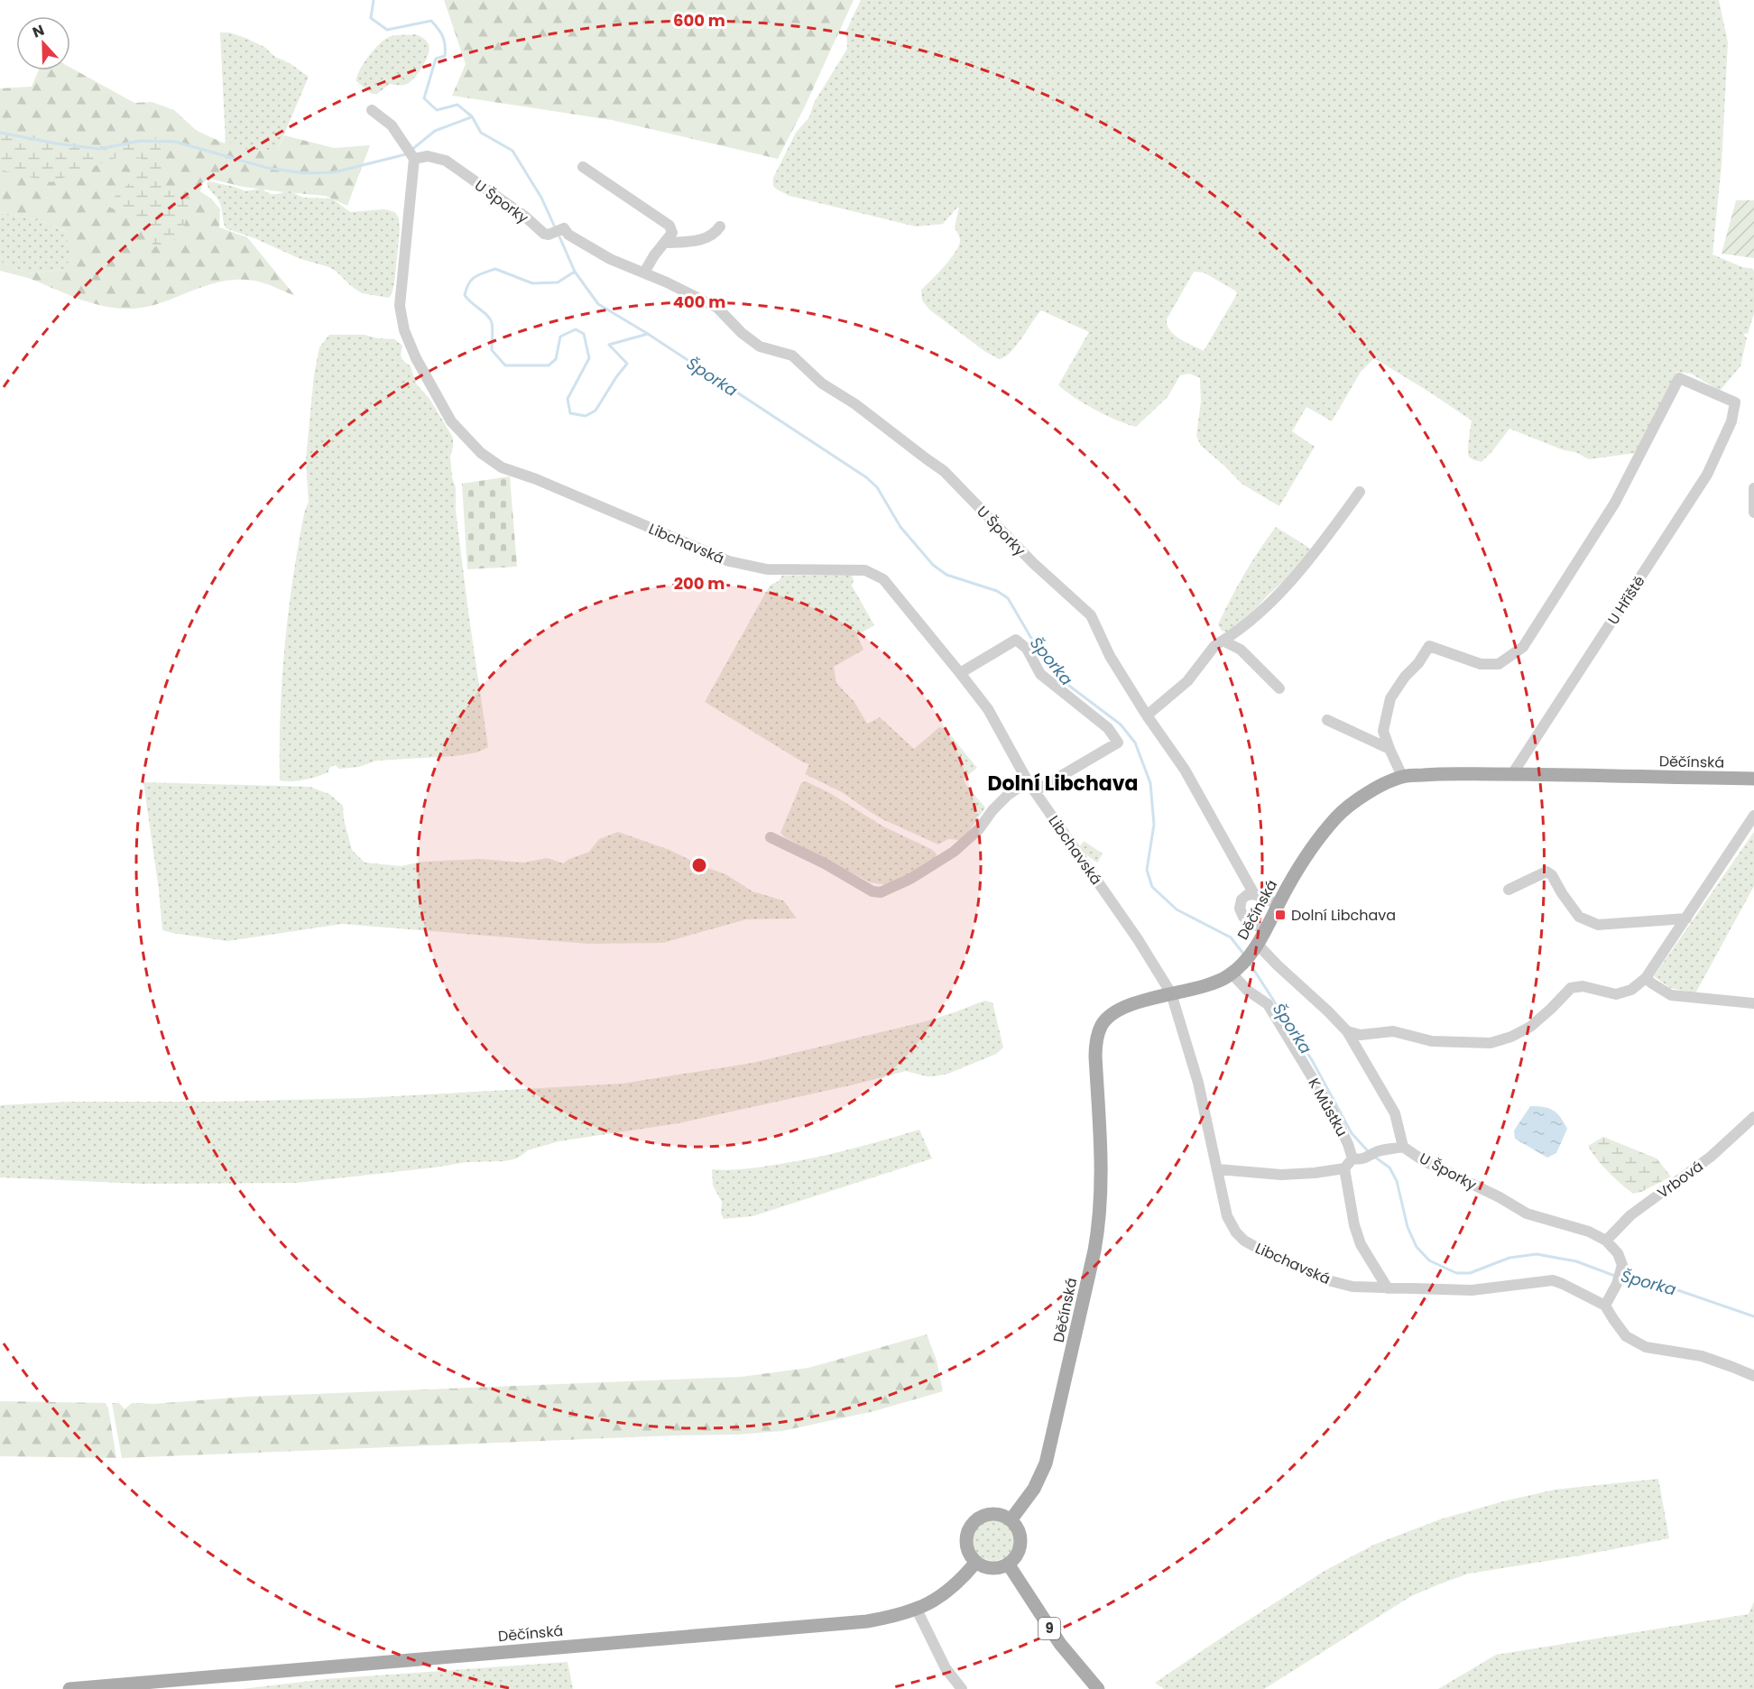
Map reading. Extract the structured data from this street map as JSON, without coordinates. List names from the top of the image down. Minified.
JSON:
{"streets":{"main road":["Děčínská","9"],"street":["U Šporky","Libchavská","U Hřiště","K Můstku","Vrbová"]},"crossings":[["U Šporky","Libchavská"],["U Šporky","Děčínská"],["U Šporky","Vrbová"],["Libchavská","Děčínská"],["U Hřiště","Děčínská"],["Děčínská","K Můstku"],["Děčínská","9"]],"districts":["Dolní Libchava"],"water":["Šporka"],"places":{"transit":["Dolní Libchava"]},"north":"top","rings":["600 m","400 m","200 m"]}
